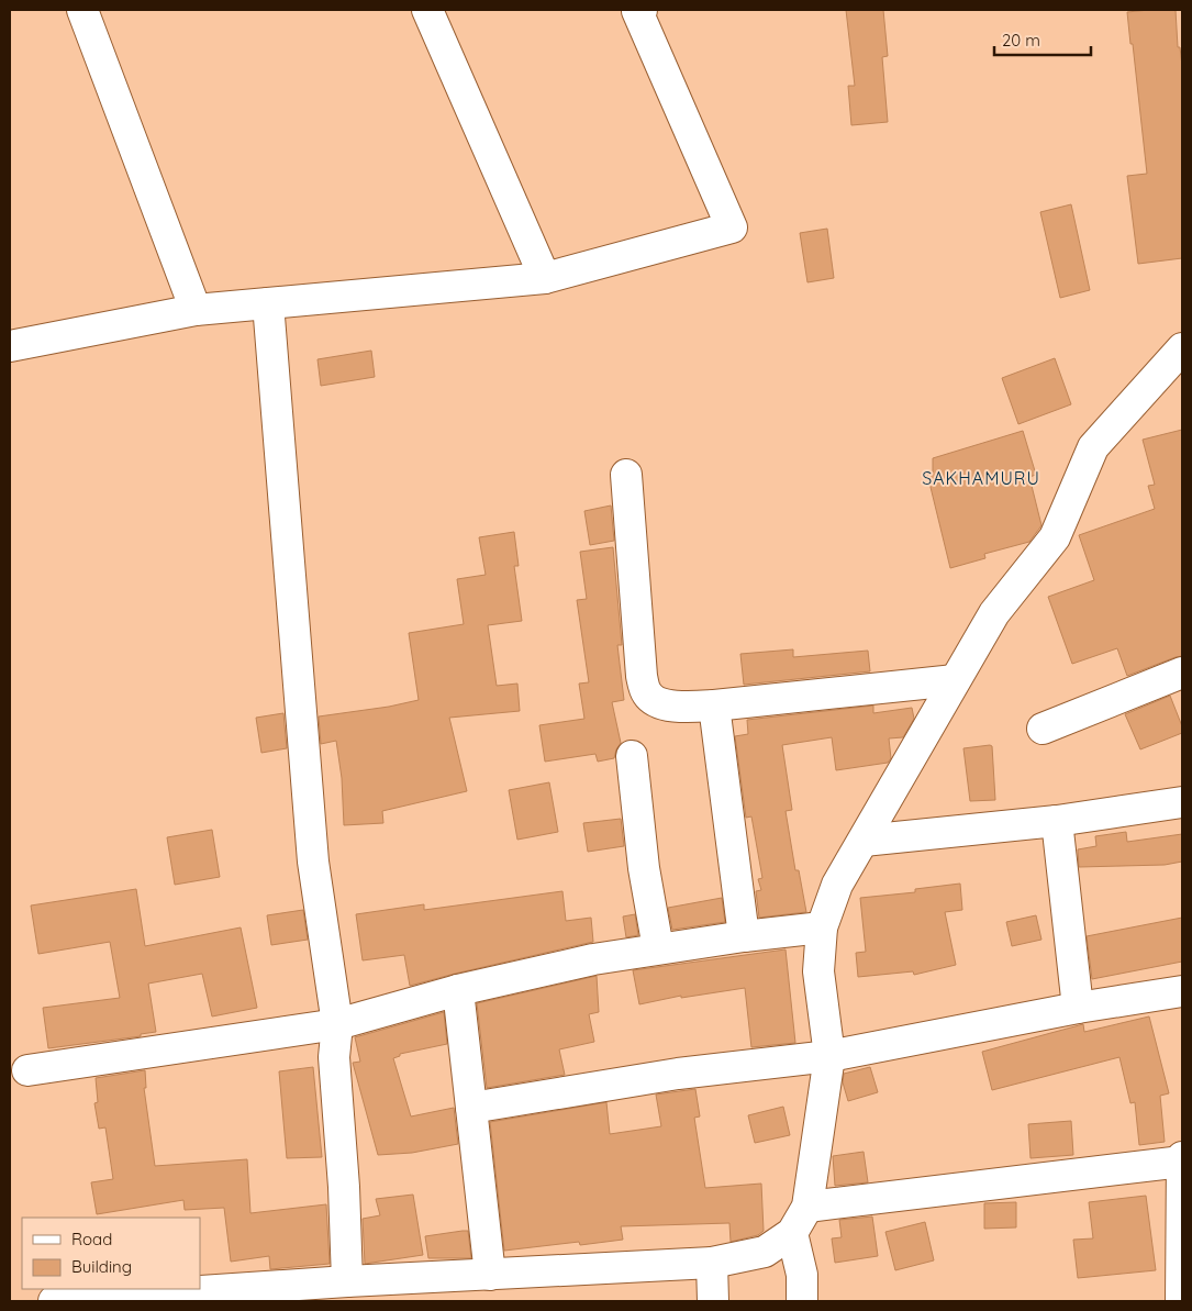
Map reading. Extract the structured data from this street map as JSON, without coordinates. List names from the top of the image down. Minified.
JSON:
{"districts":["SAKHAMURU"],"legend":["Road","Building"],"scale_bar":"20 m"}
